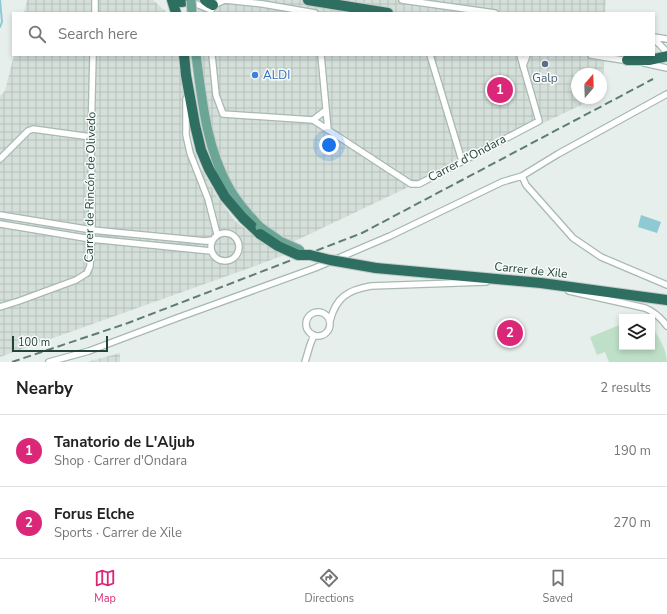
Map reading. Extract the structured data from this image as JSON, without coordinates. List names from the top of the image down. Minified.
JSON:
{"streets":{"highway":["Carrer de Xile"],"street":["Carrer d'Ondara","Carrer de Rincón de Olivedo"]},"places":["Galp","ALDI"],"scale_bar":"100 m","north":"top","page":{"search":"Search here","pins":["1","2"],"scale":"100 m","heading":["Nearby","2 results"],"list":[{"mark":"1","name":"Tanatorio de L'Aljub","note":"Shop · Carrer d'Ondara","value":"190 m"},{"mark":"2","name":"Forus Elche","note":"Sports · Carrer de Xile","value":"270 m"}],"nav":["Map","Directions","Saved"]}}
